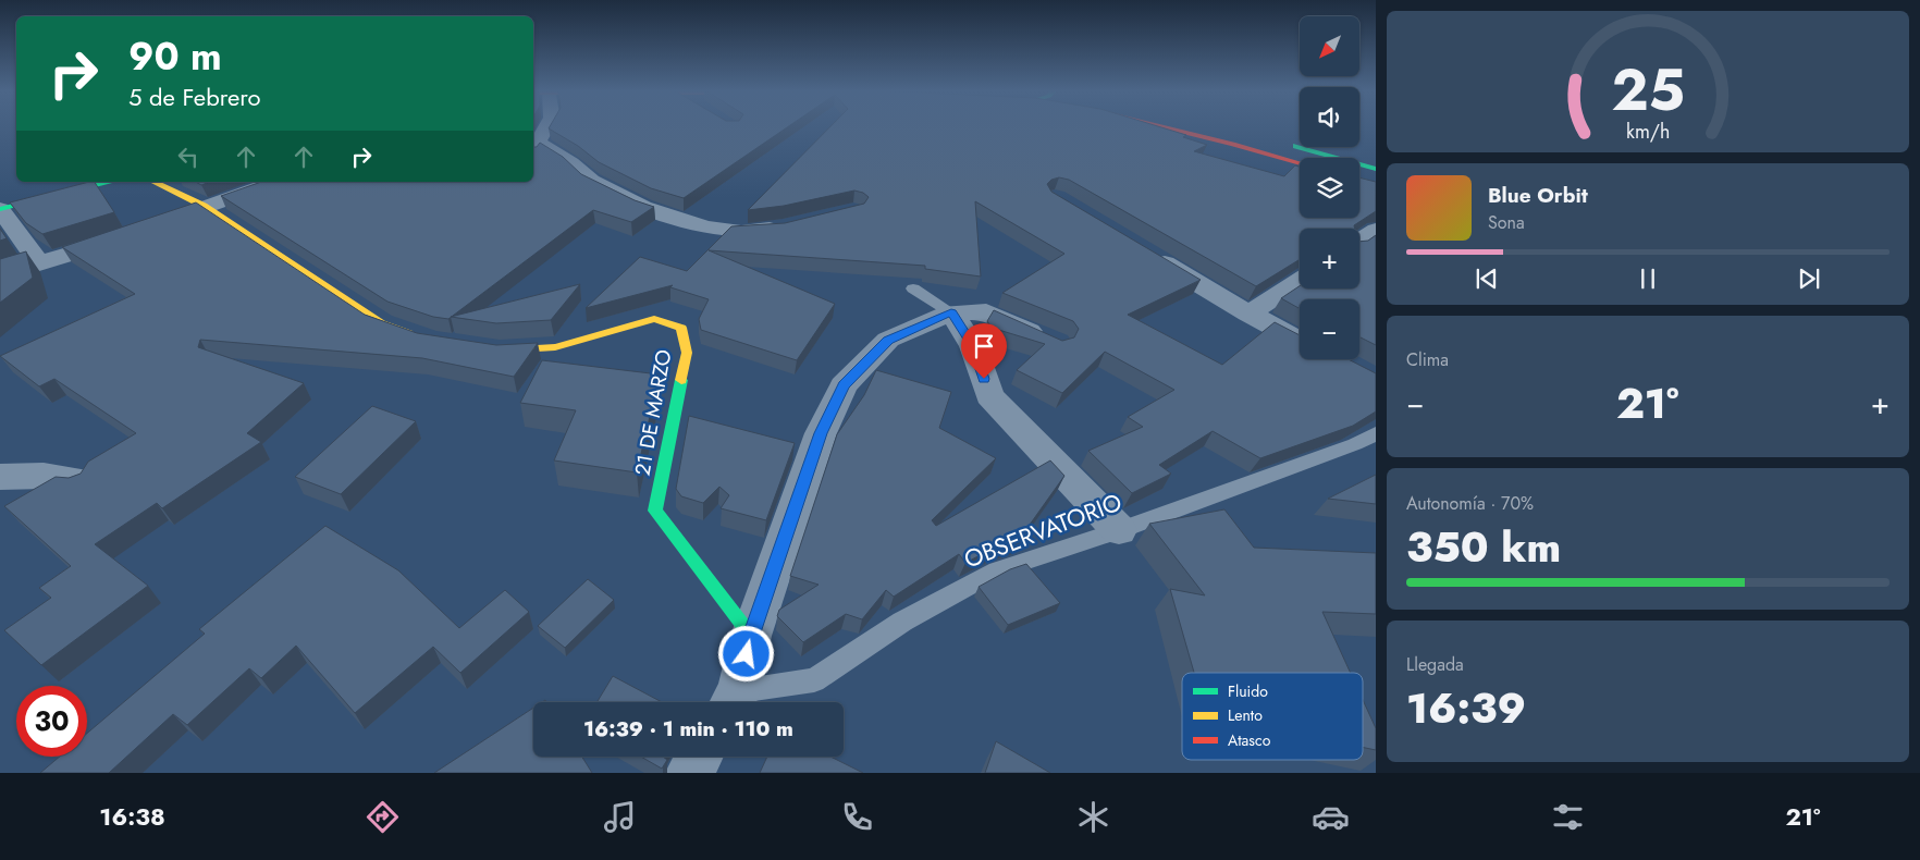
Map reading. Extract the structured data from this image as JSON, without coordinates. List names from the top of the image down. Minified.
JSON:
{"streets":{"street":["21 DE MARZO"],"lane":["OBSERVATORIO"]},"legend":["Fluido","Lento","Atasco"],"north":"bottom left","page":{"map_buttons":["+","−"],"turn":["90 m","5 de Febrero"],"song":["Blue Orbit","Sona"],"tile":["Clima",["Autonomía · 70%","350 km"],["Llegada","16:39"]],"heat":["−","21°","+"],"limit":"30","trip":"16:39 · 1 min · 110 m","tabs":["16:38","21°"],"gauge":["25","km/h"]}}
